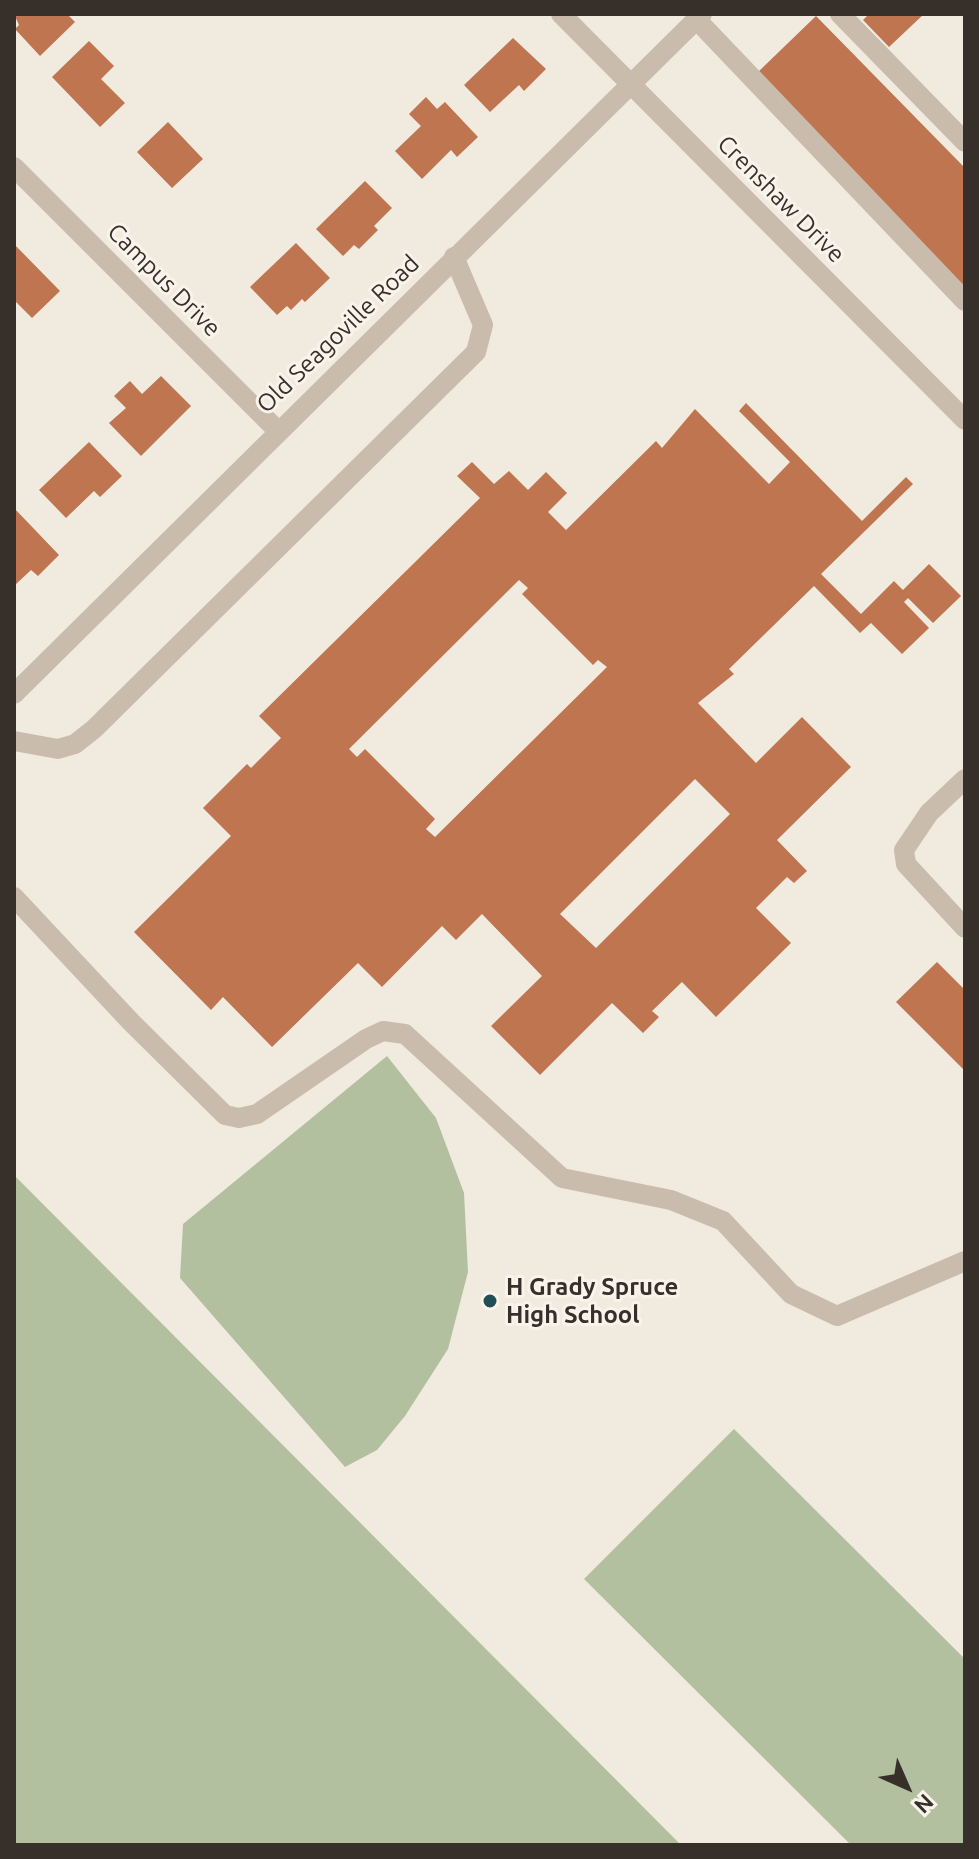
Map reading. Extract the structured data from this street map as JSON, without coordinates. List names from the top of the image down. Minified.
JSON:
{"streets":{"street":["Crenshaw Drive","Campus Drive","Old Seagoville Road"]},"crossings":[["Crenshaw Drive","Old Seagoville Road"],["Campus Drive","Old Seagoville Road"]],"places":["H Grady Spruce High School"],"north":"bottom right"}
